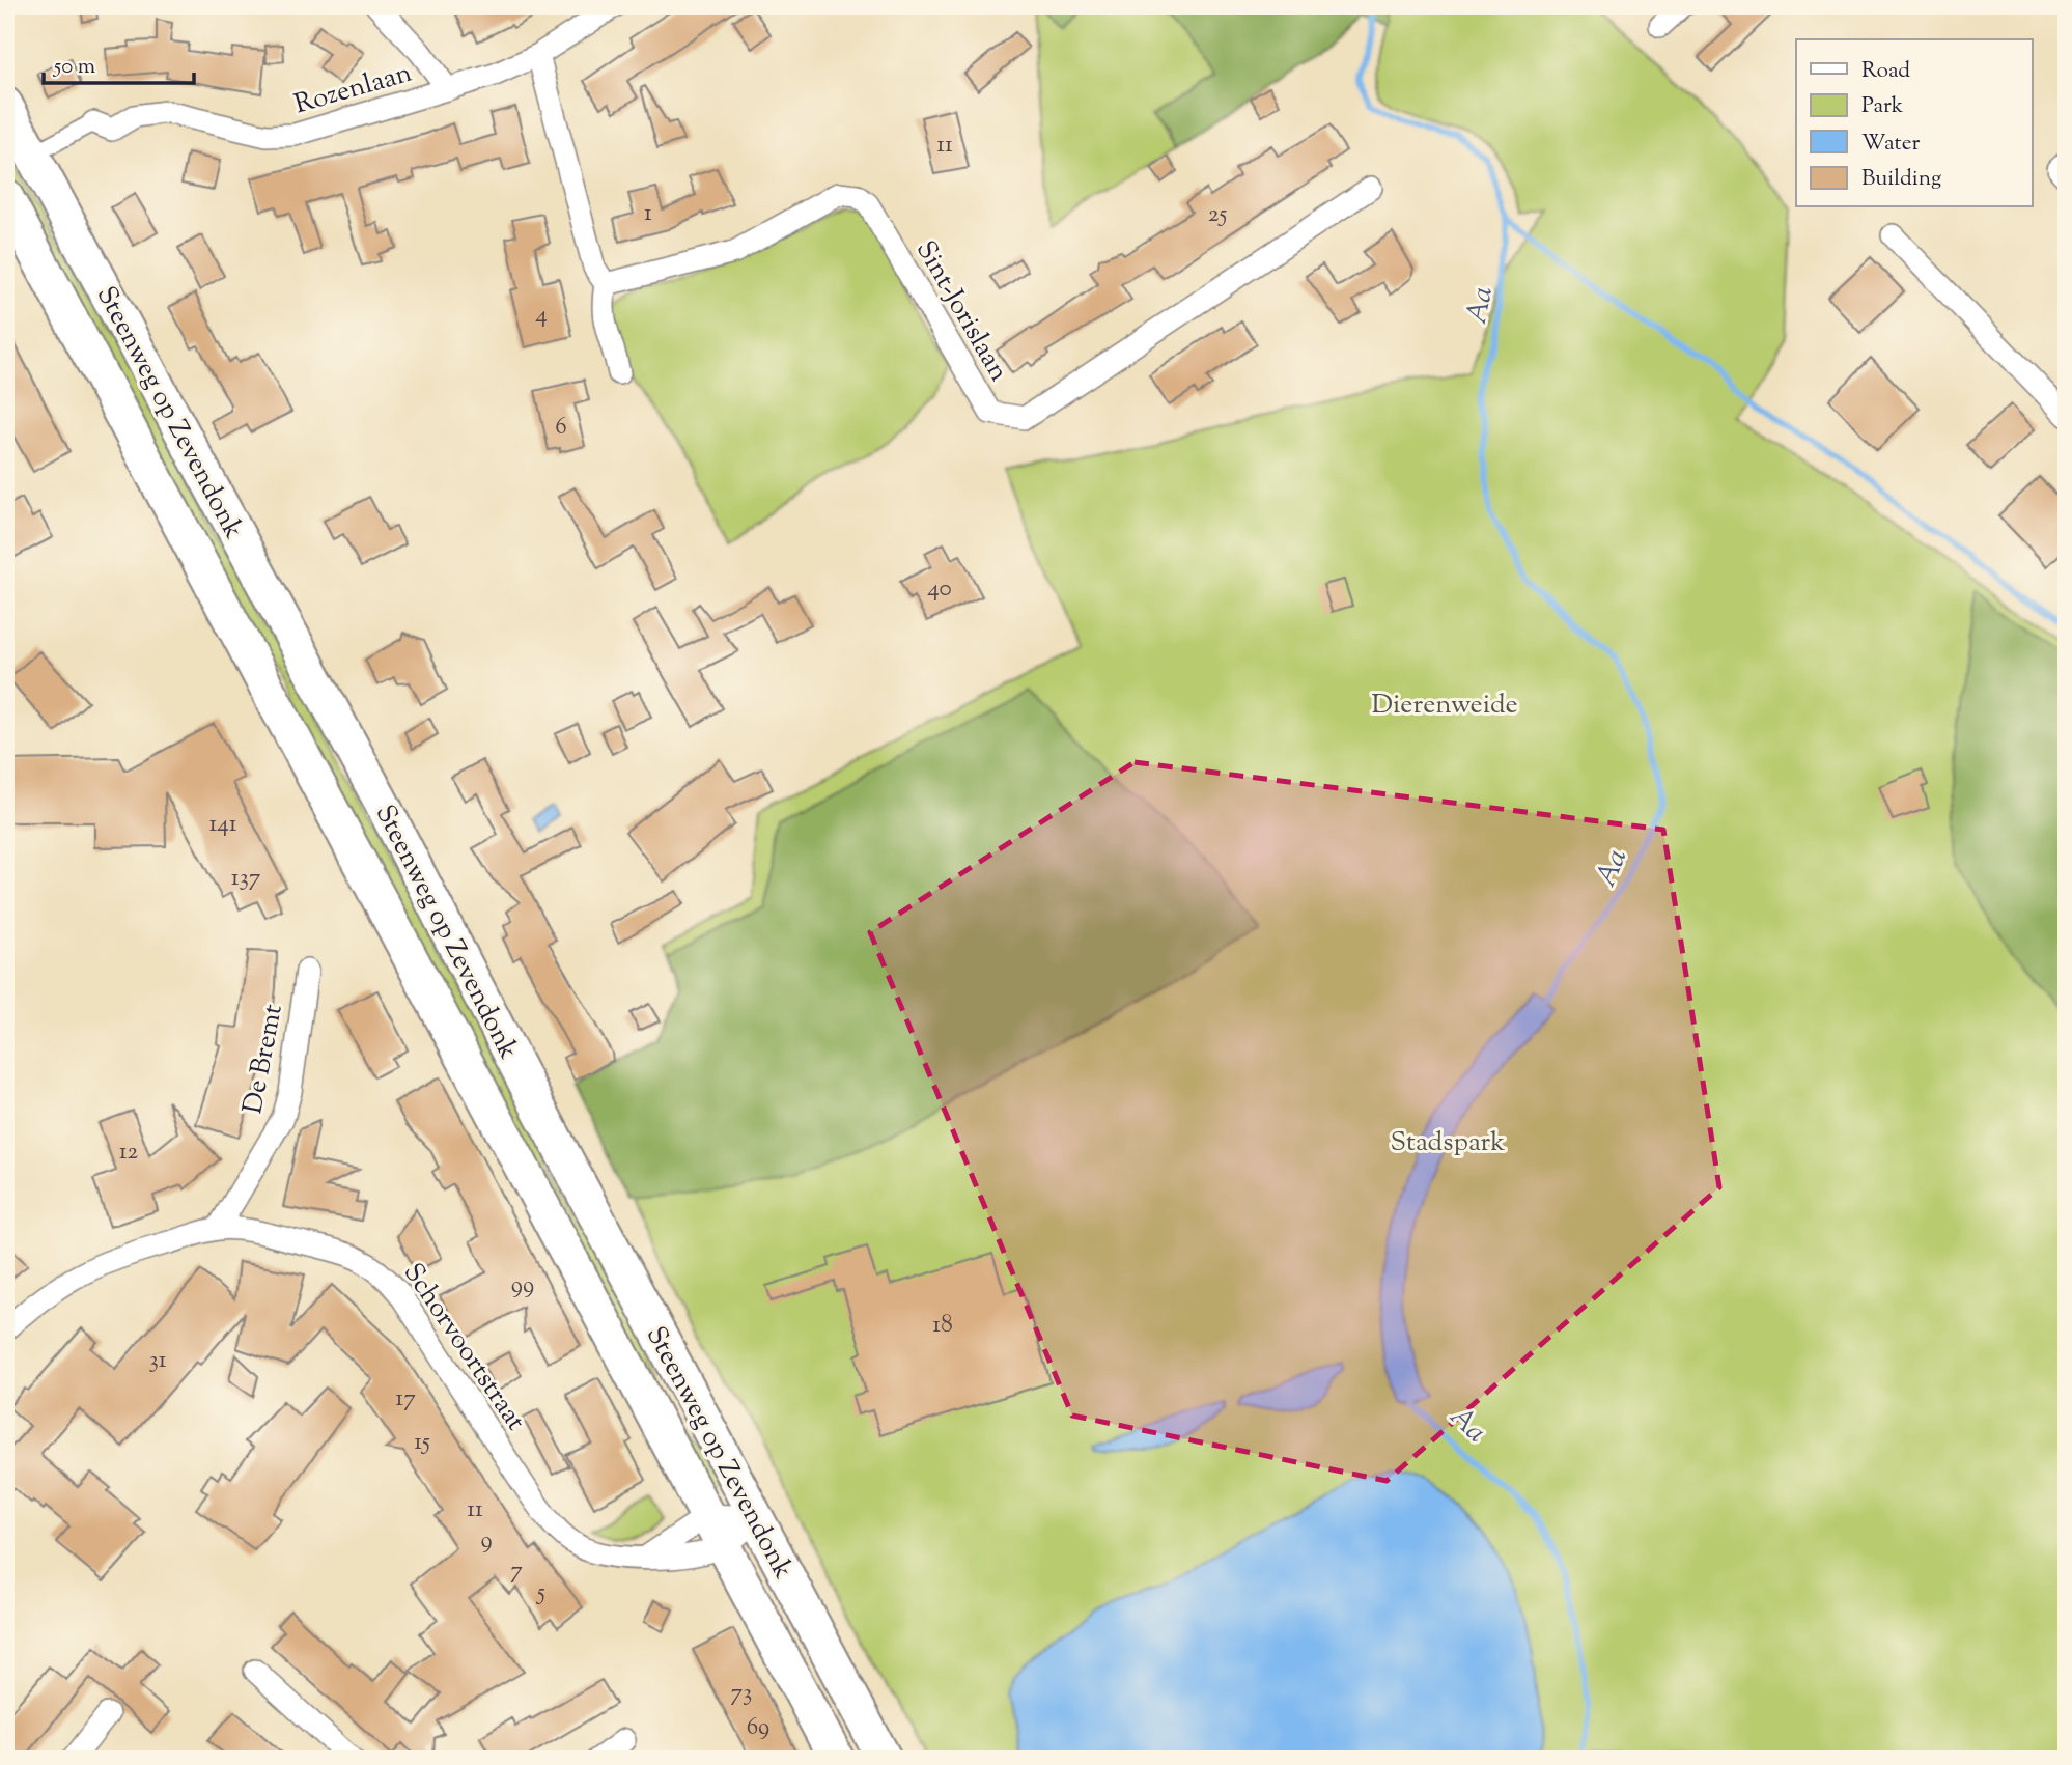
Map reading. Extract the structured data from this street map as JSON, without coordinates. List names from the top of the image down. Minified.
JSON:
{"streets":{"main road":["Steenweg op Zevendonk"],"street":["Rozenlaan","Sint-Jorislaan","De Bremt","Schorvoortstraat"]},"crossings":[["Steenweg op Zevendonk","Schorvoortstraat"],["De Bremt","Schorvoortstraat"]],"water":["Aa"],"parks":["Dierenweide","Stadspark"],"house_numbers":["11","1","25","4","6","40","141","137","12","99","18","31","17","15","11","9","7","5","73","69"],"legend":["Road","Park","Water","Building"],"scale_bar":"50 m"}
